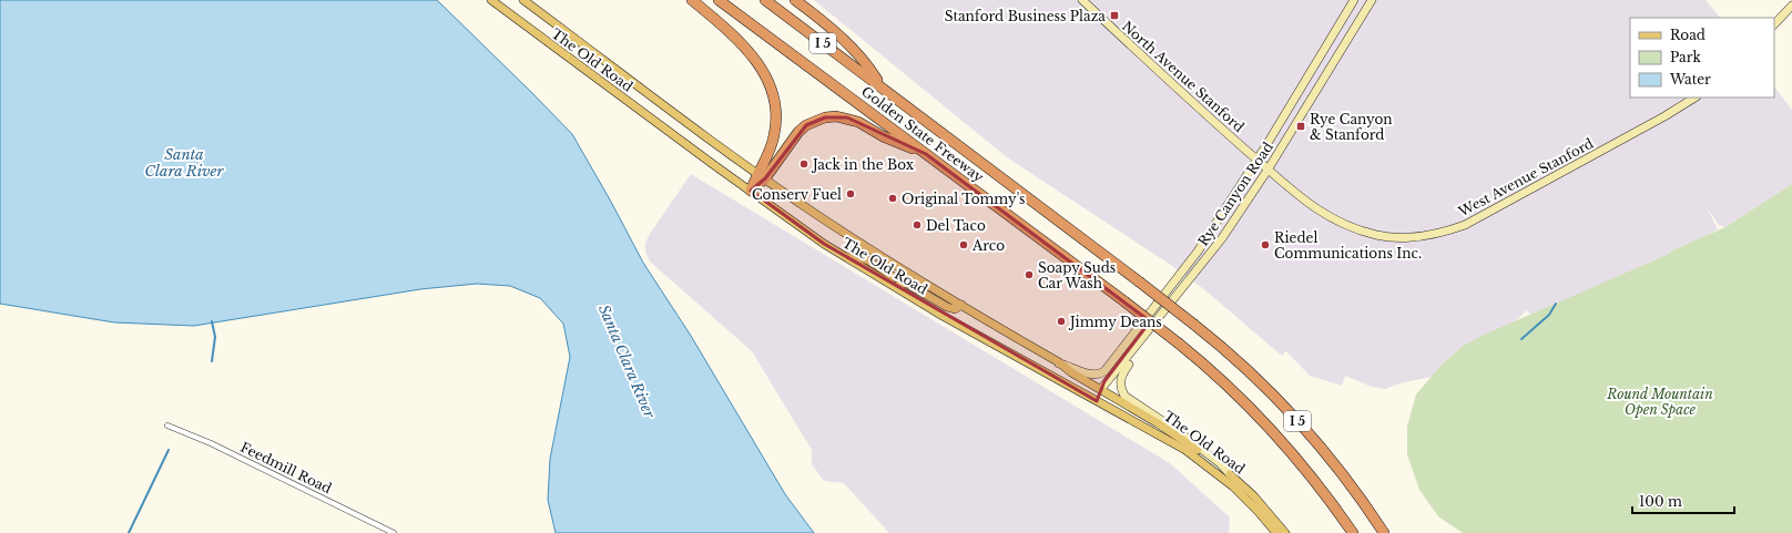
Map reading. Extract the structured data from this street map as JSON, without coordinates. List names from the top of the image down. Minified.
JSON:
{"streets":{"highway":["I 5","Golden State Freeway"],"main road":["The Old Road","North Avenue Stanford","West Avenue Stanford","Rye Canyon Road"],"street":["Feedmill Road"]},"crossings":[["The Old Road","Rye Canyon Road"],["North Avenue Stanford","West Avenue Stanford"],["North Avenue Stanford","Rye Canyon Road"],["West Avenue Stanford","Rye Canyon Road"]],"water":["Santa Clara River"],"parks":["Round Mountain Open Space"],"places":{"transit":["Stanford Business Plaza","Rye Canyon & Stanford"],"other":["Jack in the Box","Conserv Fuel","Original Tommy's","Del Taco","Arco","Riedel Communications Inc.","Soapy Suds Car Wash","Jimmy Deans"]},"legend":["Road","Park","Water"],"scale_bar":"100 m"}
